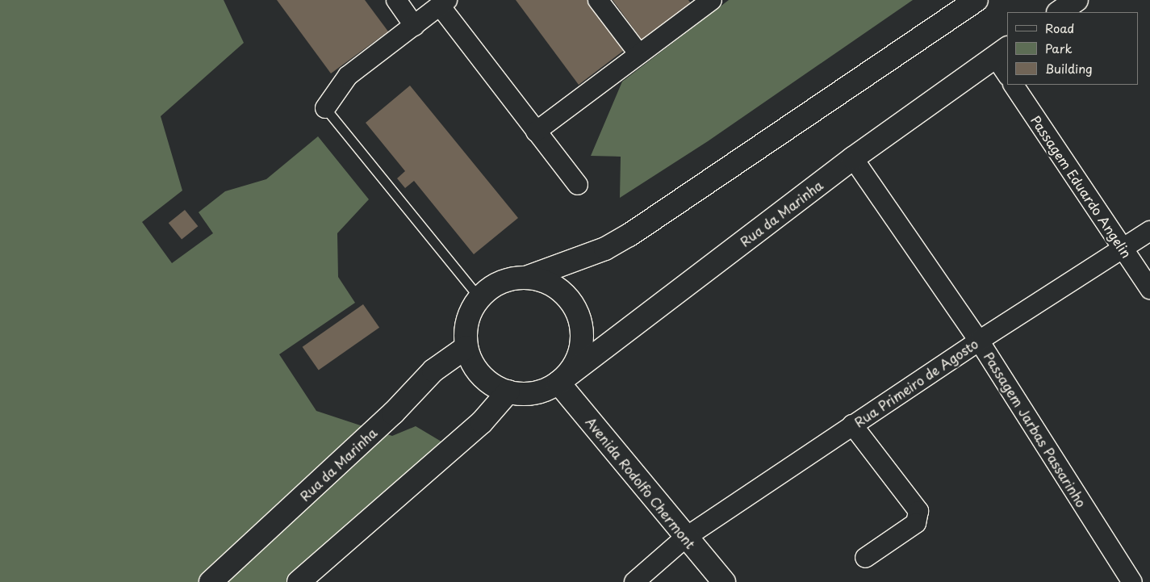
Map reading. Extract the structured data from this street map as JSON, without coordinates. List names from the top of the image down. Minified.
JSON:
{"streets":{"main road":["Rua da Marinha","Avenida Rodolfo Chermont"],"street":["Passagem Eduardo Angelin","Rua Primeiro de Agosto","Passagem Jarbas Passarinho"]},"crossings":[["Passagem Eduardo Angelin","Rua Primeiro de Agosto"],["Rua da Marinha","Passagem Jarbas Passarinho"],["Rua da Marinha","Avenida Rodolfo Chermont"],["Rua Primeiro de Agosto","Passagem Jarbas Passarinho"],["Rua Primeiro de Agosto","Avenida Rodolfo Chermont"]],"legend":["Road","Park","Building"]}
